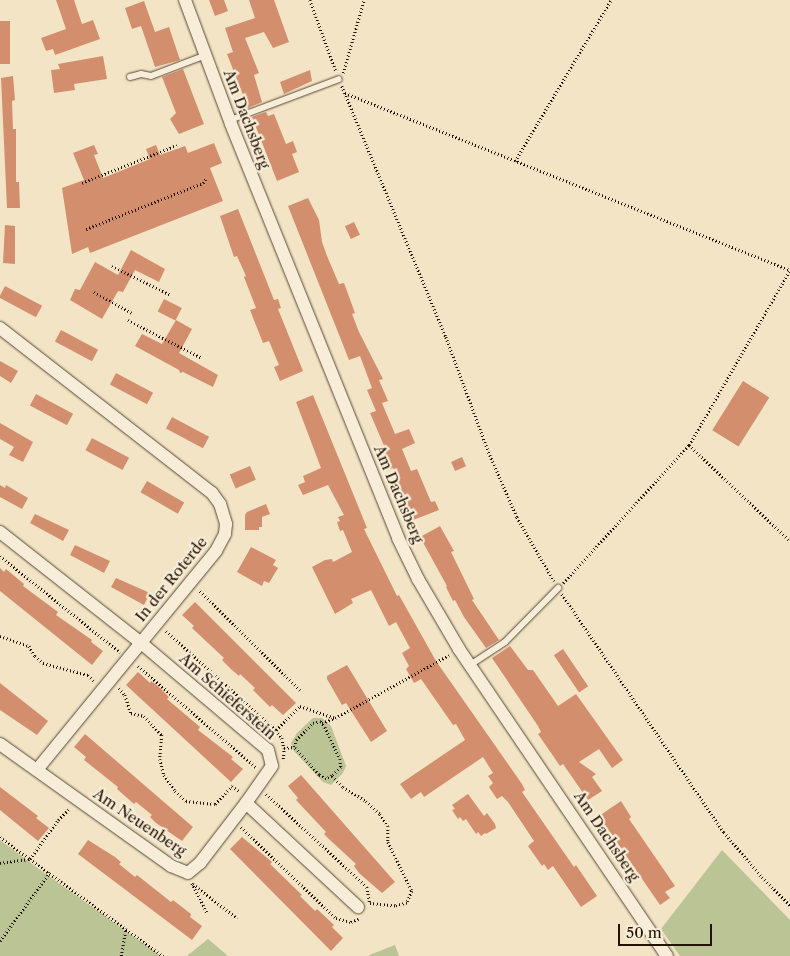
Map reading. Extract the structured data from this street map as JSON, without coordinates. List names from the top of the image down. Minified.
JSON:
{"streets":{"street":["Am Dachsberg","In der Roterde","Am Schieferstein","Am Neuenberg"]},"crossings":[["In der Roterde","Am Schieferstein"],["In der Roterde","Am Neuenberg"],["Am Schieferstein","Am Neuenberg"]],"scale_bar":"50 m"}
